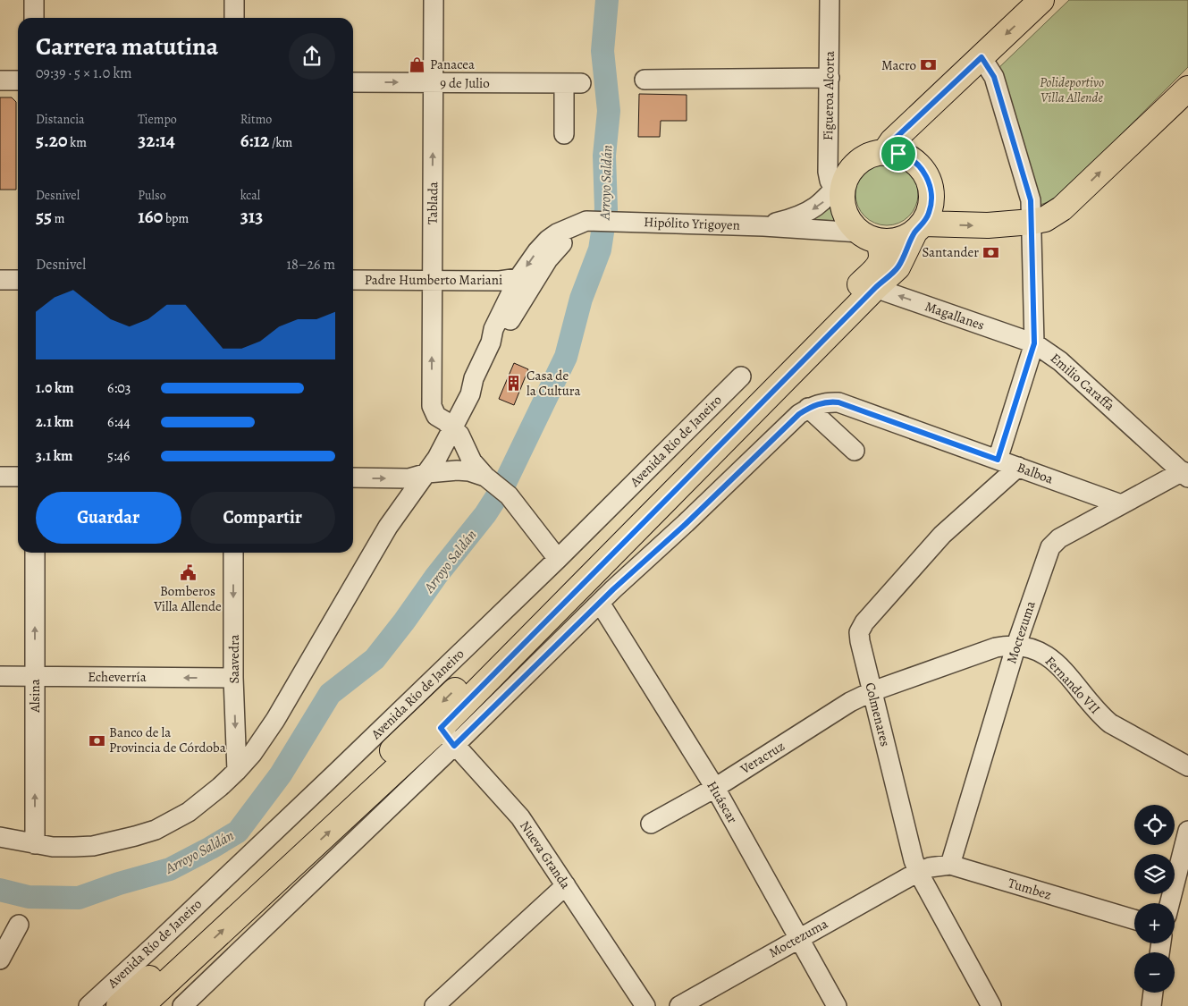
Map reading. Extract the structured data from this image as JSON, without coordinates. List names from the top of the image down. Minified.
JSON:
{"streets":{"street":["9 de Julio","Figueroa Alcorta","Tablada","Hipólito Yrigoyen","Padre Humberto Mariani","Magallanes","Emilio Caraffa","Avenida Río de Janeiro","Balboa","Moctezuma","Saavedra","Echeverría","Fernando VII","Alsina","Colmenares","Veracruz","Huáscar","Nueva Granda","Tumbez"]},"crossings":[["9 de Julio","Tablada"],["Figueroa Alcorta","Hipólito Yrigoyen"],["Tablada","Padre Humberto Mariani"],["Magallanes","Emilio Caraffa"],["Emilio Caraffa","Moctezuma"],["Balboa","Moctezuma"],["Balboa","Colmenares"],["Moctezuma","Fernando VII"],["Moctezuma","Colmenares"],["Moctezuma","Huáscar"],["Moctezuma","Tumbez"],["Saavedra","Echeverría"],["Echeverría","Alsina"],["Fernando VII","Colmenares"],["Fernando VII","Veracruz"],["Colmenares","Veracruz"],["Colmenares","Tumbez"],["Veracruz","Huáscar"]],"one_way":["Tablada","Magallanes","Saavedra","Echeverría","Alsina"],"water":["Arroyo Saldán"],"parks":["Polideportivo Villa Allende"],"places":{"shop":["Panacea"],"bank":["Macro","Santander","Banco de la Provincia de Córdoba"],"building":["Casa de la Cultura"],"public building":["Bomberos Villa Allende"]},"page":{"heading":["Carrera matutina","09:39 · 5 × 1.0 km"],"stats":[["Distancia","5.20 km"],["Tiempo","32:14"],["Ritmo","6:12 /km"],["Desnivel","55 m"],["Pulso","160 bpm"],["kcal","313"]],"chart":["Desnivel","18–26 m"],"list":[{"name":"1.0 km","note":"6:03"},{"name":"2.1 km","note":"6:44"},{"name":"3.1 km","note":"5:46"}],"buttons":["Guardar","Compartir"],"map_buttons":["+","−"]}}
